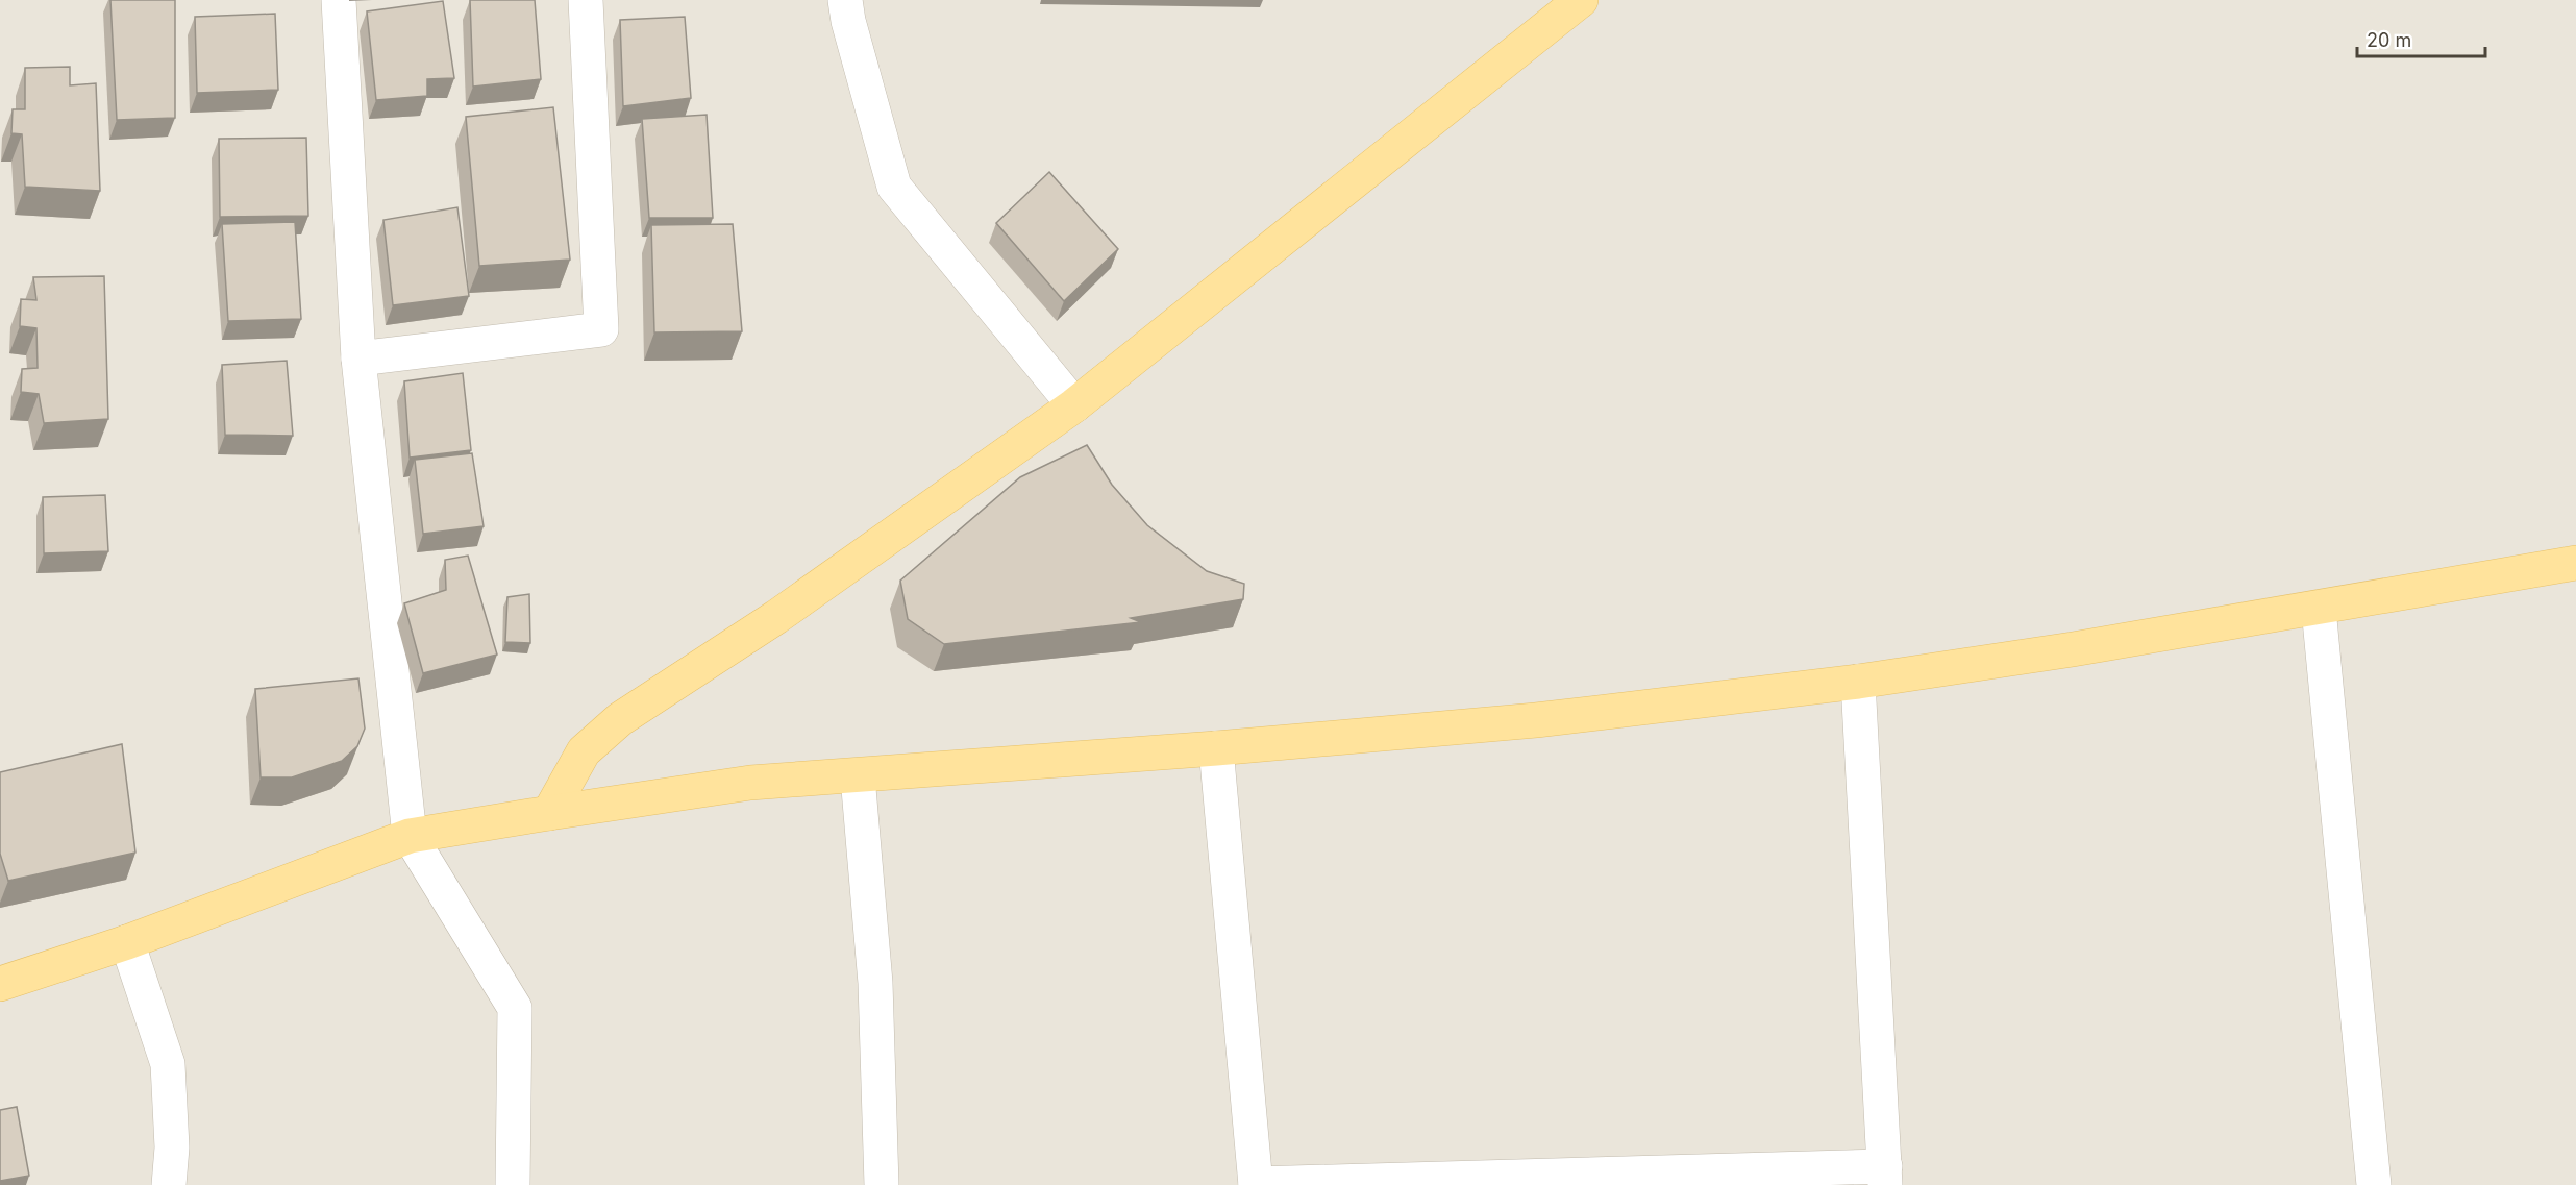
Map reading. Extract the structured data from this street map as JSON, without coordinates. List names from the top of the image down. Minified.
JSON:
{"scale_bar":"20 m"}
